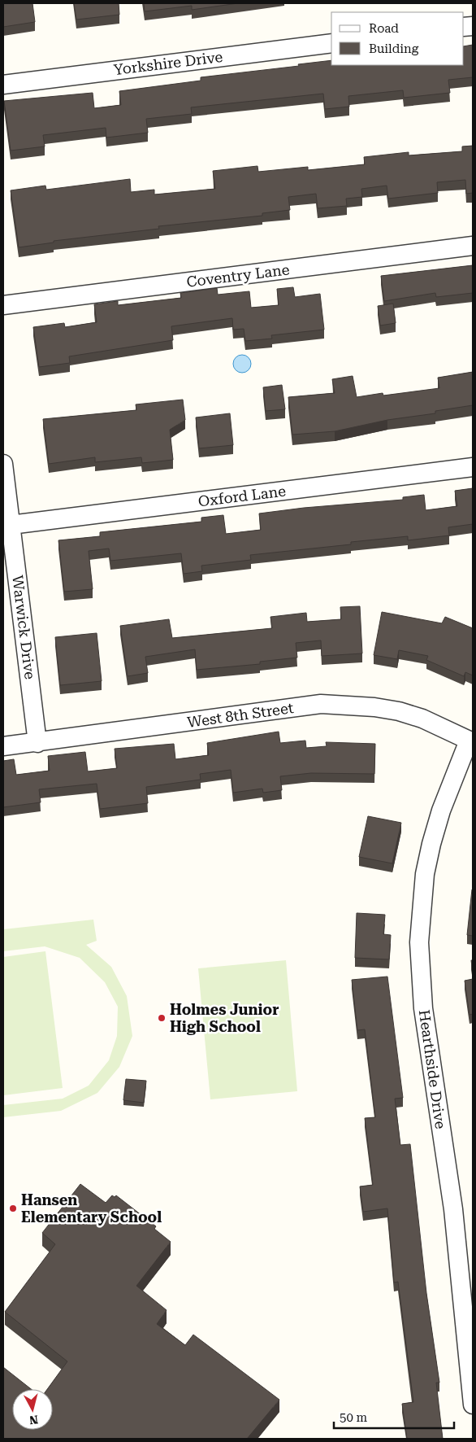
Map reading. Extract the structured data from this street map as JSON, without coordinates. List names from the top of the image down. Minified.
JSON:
{"streets":{"street":["Yorkshire Drive","Coventry Lane","Oxford Lane","Warwick Drive","West 8th Street","Hearthside Drive"]},"crossings":[["Oxford Lane","Warwick Drive"],["Warwick Drive","West 8th Street"],["West 8th Street","Hearthside Drive"]],"places":["Holmes Junior High School","Hansen Elementary School"],"legend":["Road","Building"],"scale_bar":"50 m","north":"bottom"}
